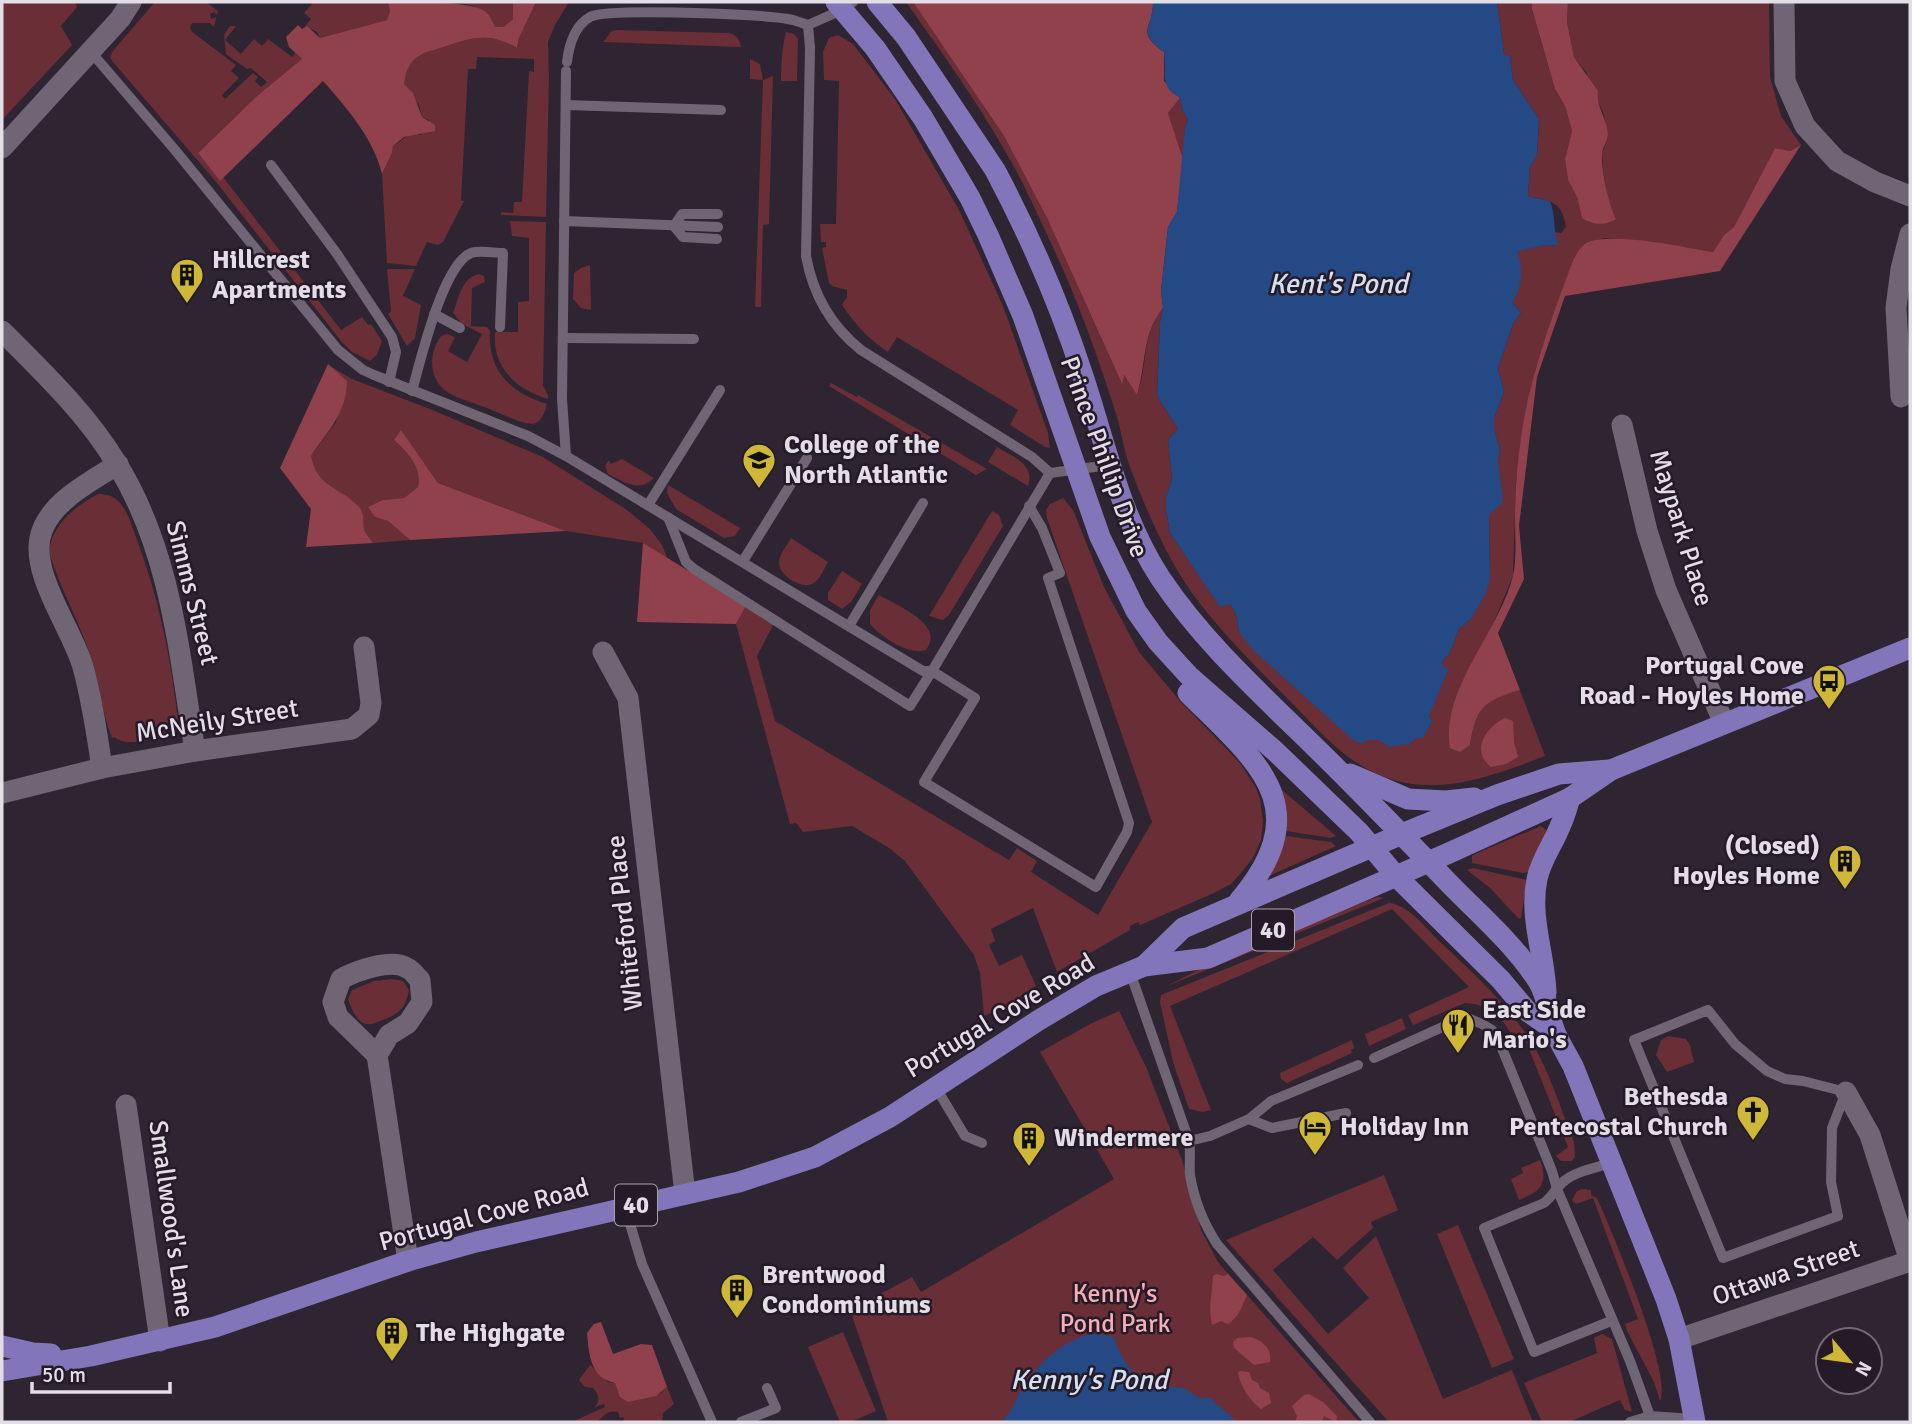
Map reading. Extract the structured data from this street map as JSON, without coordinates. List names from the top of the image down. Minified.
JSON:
{"streets":{"main road":["Prince Phillip Drive","40","Portugal Cove Road"],"street":["Maypark Place","Simms Street","McNeily Street","Whiteford Place","Smallwood's Lane","Ottawa Street"]},"crossings":[["Prince Phillip Drive","Portugal Cove Road"],["Maypark Place","Portugal Cove Road"],["Simms Street","McNeily Street"],["Whiteford Place","Portugal Cove Road"],["40","Portugal Cove Road"],["Portugal Cove Road","Smallwood's Lane"]],"water":["Kent's Pond","Kenny's Pond"],"parks":["Kenny's Pond Park"],"places":{"building":["Hillcrest Apartments","(Closed) Hoyles Home","Windermere","Brentwood Condominiums","The Highgate"],"school or university":["College of the North Atlantic"],"bus stop":["Portugal Cove Road - Hoyles Home"],"restaurant":["East Side Mario's"],"church":["Bethesda Pentecostal Church"],"hotel":["Holiday Inn"]},"scale_bar":"50 m","north":"bottom right"}
